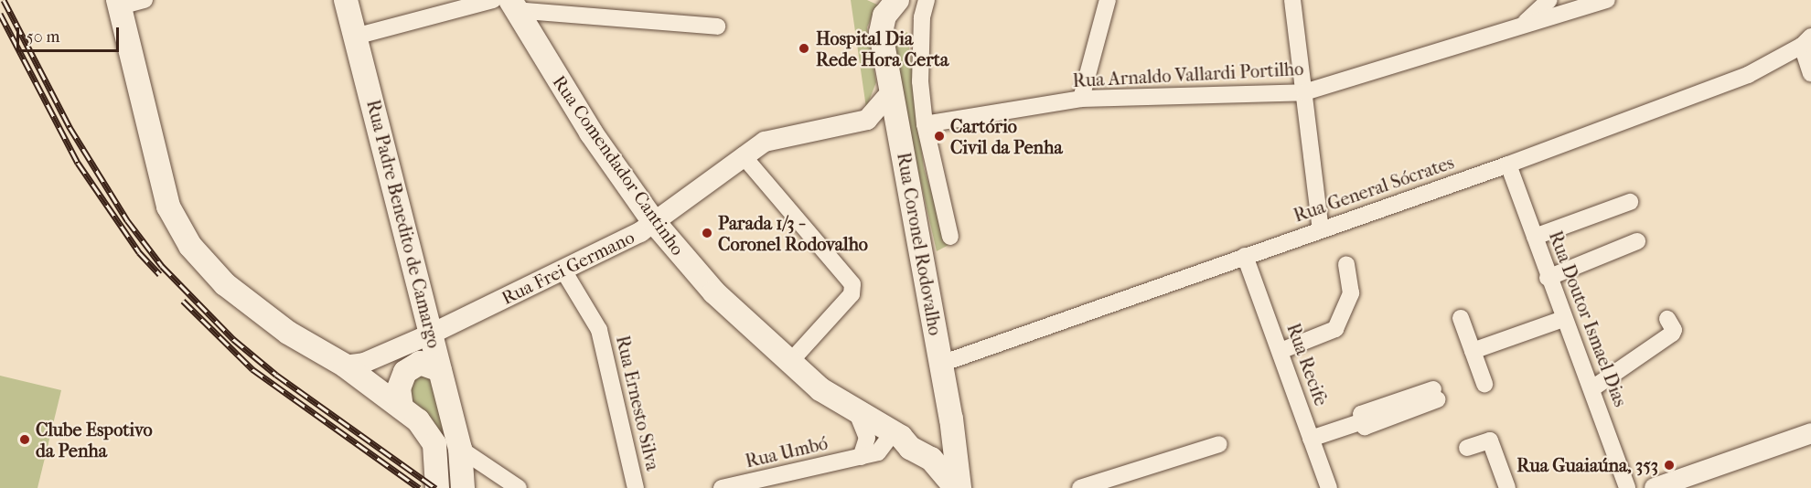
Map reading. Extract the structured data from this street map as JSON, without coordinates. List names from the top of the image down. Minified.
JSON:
{"streets":{"main road":["Rua Comendador Cantinho","Rua Padre Benedito de Camargo","Rua Coronel Rodovalho"],"street":["Rua Arnaldo Vallardi Portilho","Rua General Sócrates","Rua Frei Germano","Rua Doutor Ismael Dias","Rua Recife","Rua Ernesto Silva","Rua Umbó"]},"crossings":[["Rua Comendador Cantinho","Rua Coronel Rodovalho"],["Rua Comendador Cantinho","Rua Frei Germano"],["Rua Comendador Cantinho","Rua Umbó"],["Rua General Sócrates","Rua Coronel Rodovalho"],["Rua General Sócrates","Rua Doutor Ismael Dias"],["Rua General Sócrates","Rua Recife"],["Rua Padre Benedito de Camargo","Rua Frei Germano"],["Rua Coronel Rodovalho","Rua Frei Germano"],["Rua Frei Germano","Rua Ernesto Silva"]],"places":["Hospital Dia Rede Hora Certa","Cartório Civil da Penha","Parada 1/3 - Coronel Rodovalho","Clube Espotivo da Penha","Rua Guaiaúna, 353"],"scale_bar":"50 m"}
